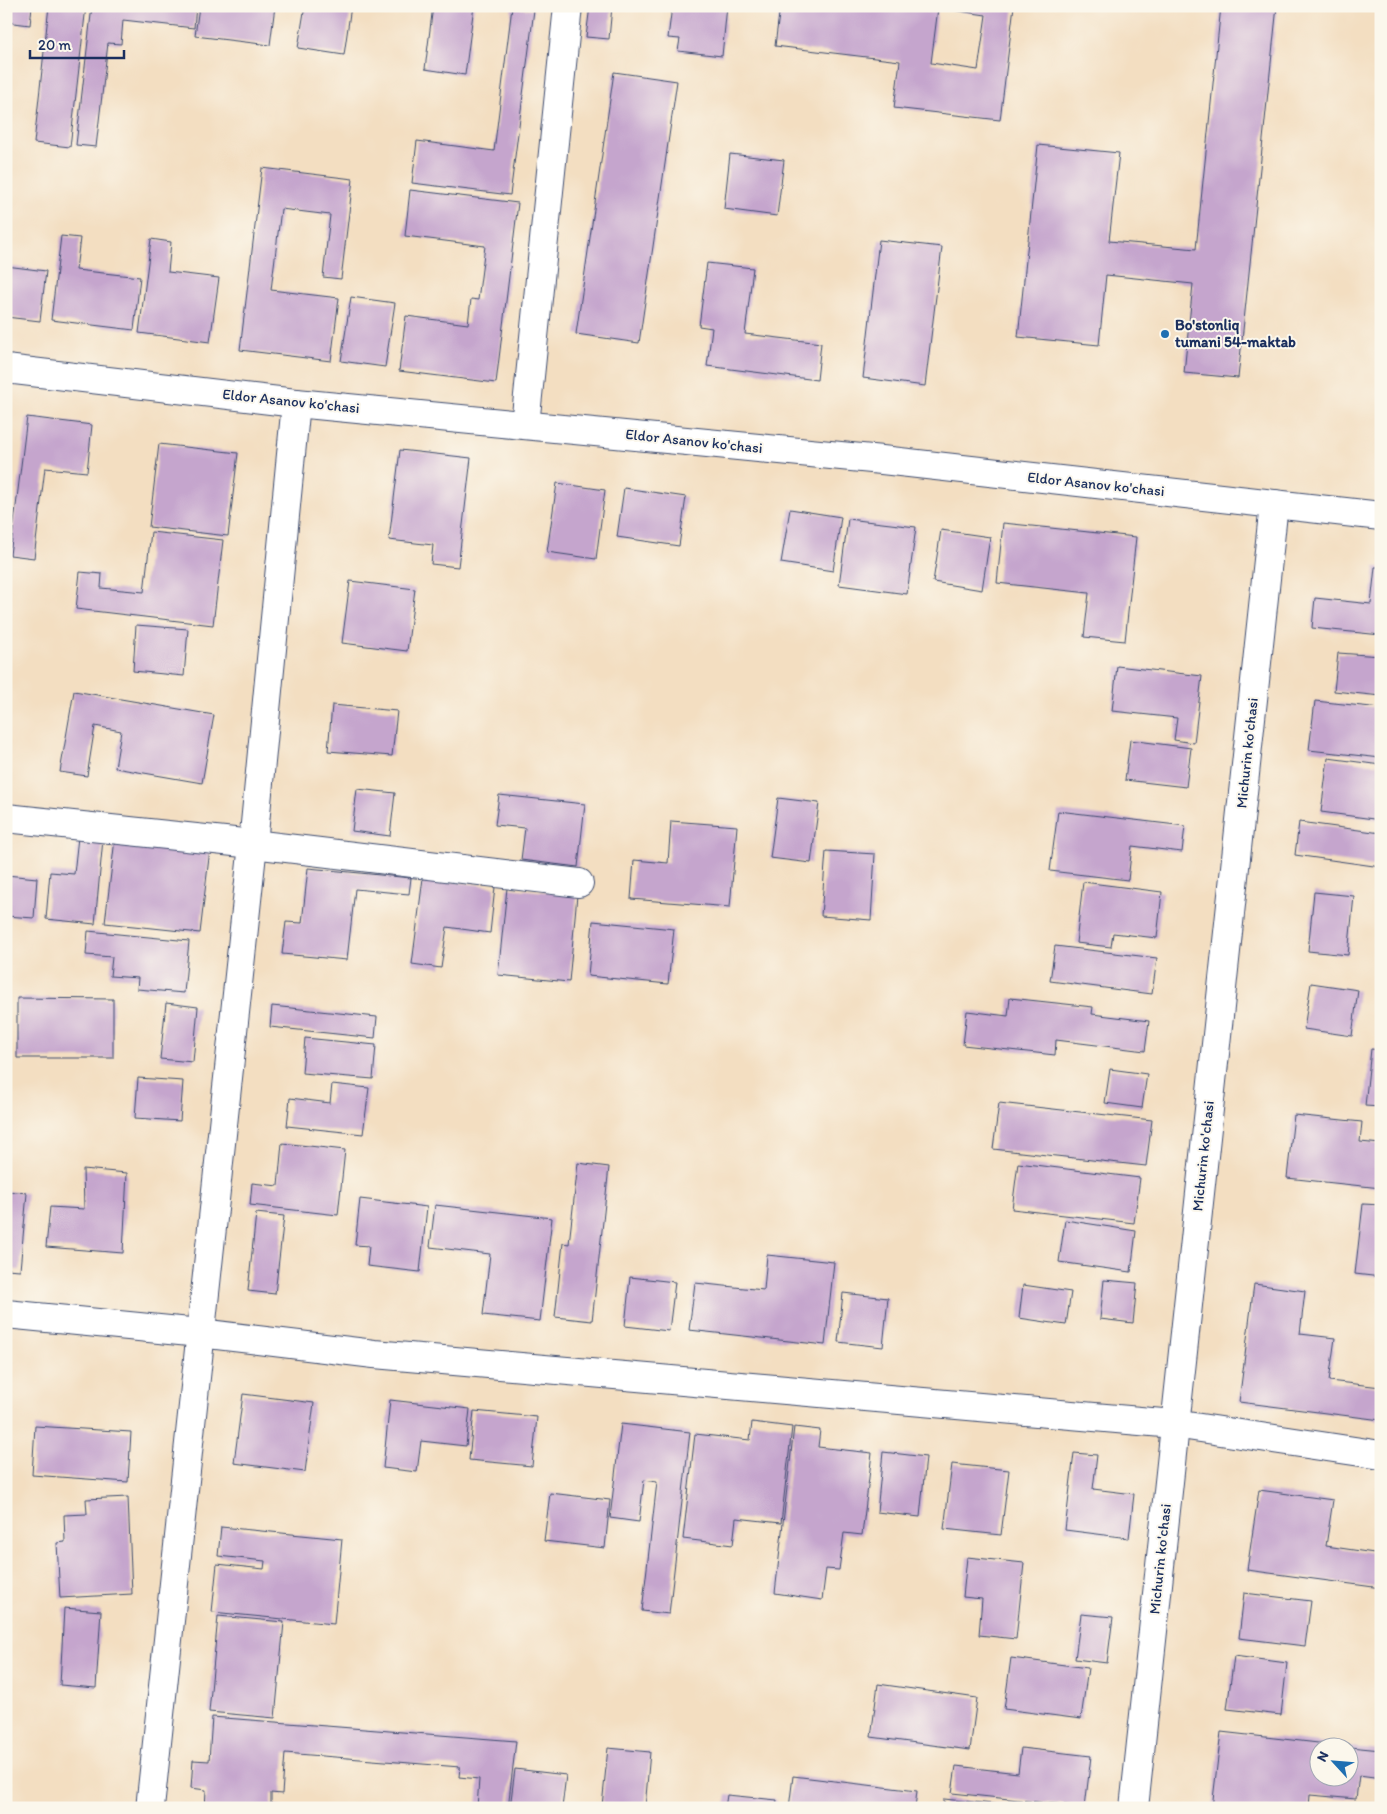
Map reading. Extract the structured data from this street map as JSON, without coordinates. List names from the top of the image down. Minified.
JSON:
{"streets":{"street":["Eldor Asanov ko'chasi","Michurin ko'chasi"]},"crossings":[["Eldor Asanov ko'chasi","Michurin ko'chasi"]],"places":["Bo'stonliq tumani 54-maktab"],"scale_bar":"20 m","north":"top left"}
